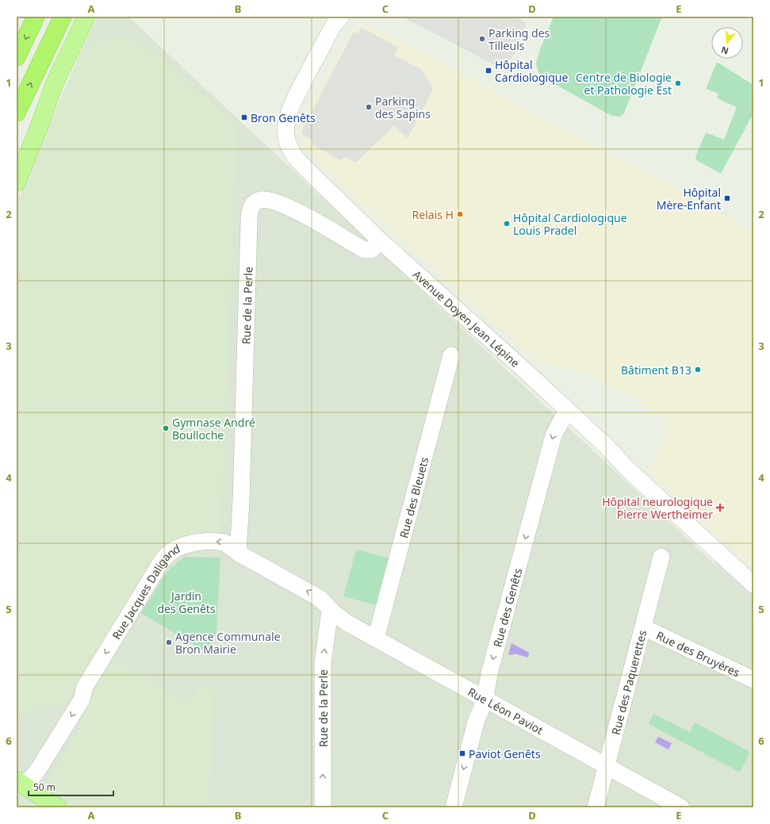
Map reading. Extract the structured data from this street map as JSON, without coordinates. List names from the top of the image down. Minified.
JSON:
{"streets":{"street":["Rue de la Perle","Avenue Doyen Jean Lépine","Rue des Bleuets","Rue Jacques Daligand","Rue des Genêts","Rue des Bruyères","Rue des Paquerettes","Rue Léon Paviot"]},"crossings":[["Rue de la Perle","Avenue Doyen Jean Lépine"],["Rue de la Perle","Rue Jacques Daligand"],["Rue de la Perle","Rue Léon Paviot"],["Avenue Doyen Jean Lépine","Rue des Genêts"],["Rue des Bleuets","Rue Léon Paviot"],["Rue Jacques Daligand","Rue Léon Paviot"],["Rue des Genêts","Rue Léon Paviot"],["Rue des Bruyères","Rue des Paquerettes"],["Rue des Paquerettes","Rue Léon Paviot"]],"one_way":["Rue des Genêts"],"parks":["Jardin des Genêts"],"places":{"other":["Parking des Tilleuls","Centre de Biologie et Pathologie Est","Parking des Sapins","Relais H","Hôpital Cardiologique Louis Pradel","Bâtiment B13","Gymnase André Boulloche","Agence Communale Bron Mairie"],"transit":["Hôpital Cardiologique","Bron Genêts","Hôpital Mère-Enfant","Paviot Genêts"],"health":["Hôpital neurologique Pierre Wertheimer"]},"scale_bar":"50 m","north":"bottom","grid":{"columns":["A","B","C","D","E"],"rows":["1","2","3","4","5","6"]}}
